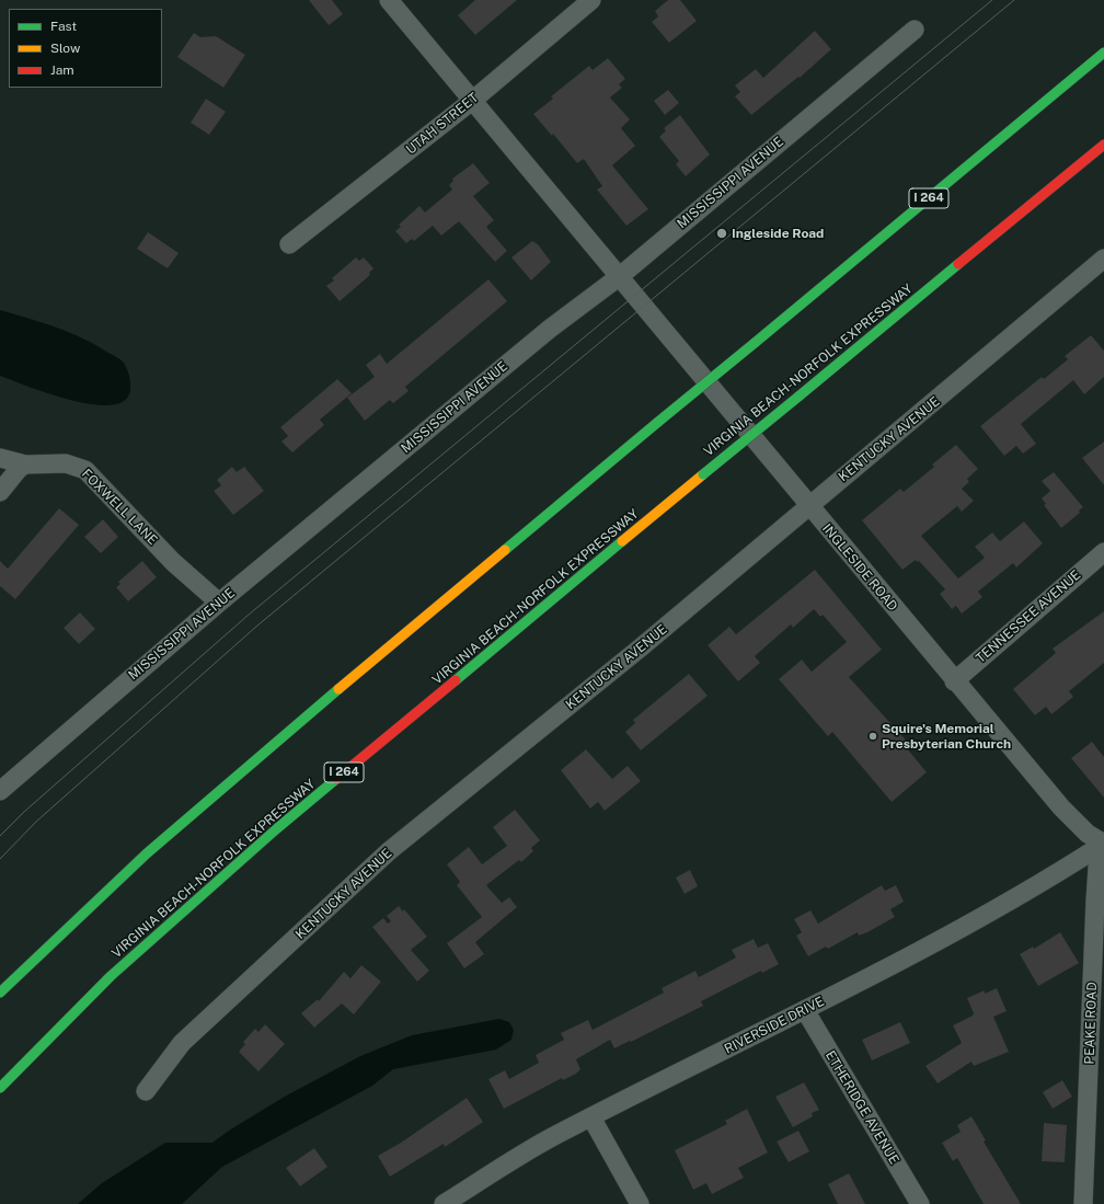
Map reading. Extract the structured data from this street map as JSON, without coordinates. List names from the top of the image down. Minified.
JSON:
{"streets":{"highway":["I 264","VIRGINIA BEACH-NORFOLK EXPRESSWAY"],"street":["UTAH STREET","MISSISSIPPI AVENUE","KENTUCKY AVENUE","FOXWELL LANE","INGLESIDE ROAD","TENNESSEE AVENUE","PEAKE ROAD","RIVERSIDE DRIVE","ETHERIDGE AVENUE"]},"crossings":[["UTAH STREET","INGLESIDE ROAD"],["MISSISSIPPI AVENUE","FOXWELL LANE"],["MISSISSIPPI AVENUE","INGLESIDE ROAD"],["KENTUCKY AVENUE","INGLESIDE ROAD"],["INGLESIDE ROAD","TENNESSEE AVENUE"],["INGLESIDE ROAD","PEAKE ROAD"],["INGLESIDE ROAD","RIVERSIDE DRIVE"],["PEAKE ROAD","RIVERSIDE DRIVE"],["RIVERSIDE DRIVE","ETHERIDGE AVENUE"]],"places":["Ingleside Road","Squire's Memorial Presbyterian Church"],"legend":["Fast","Slow","Jam"]}
